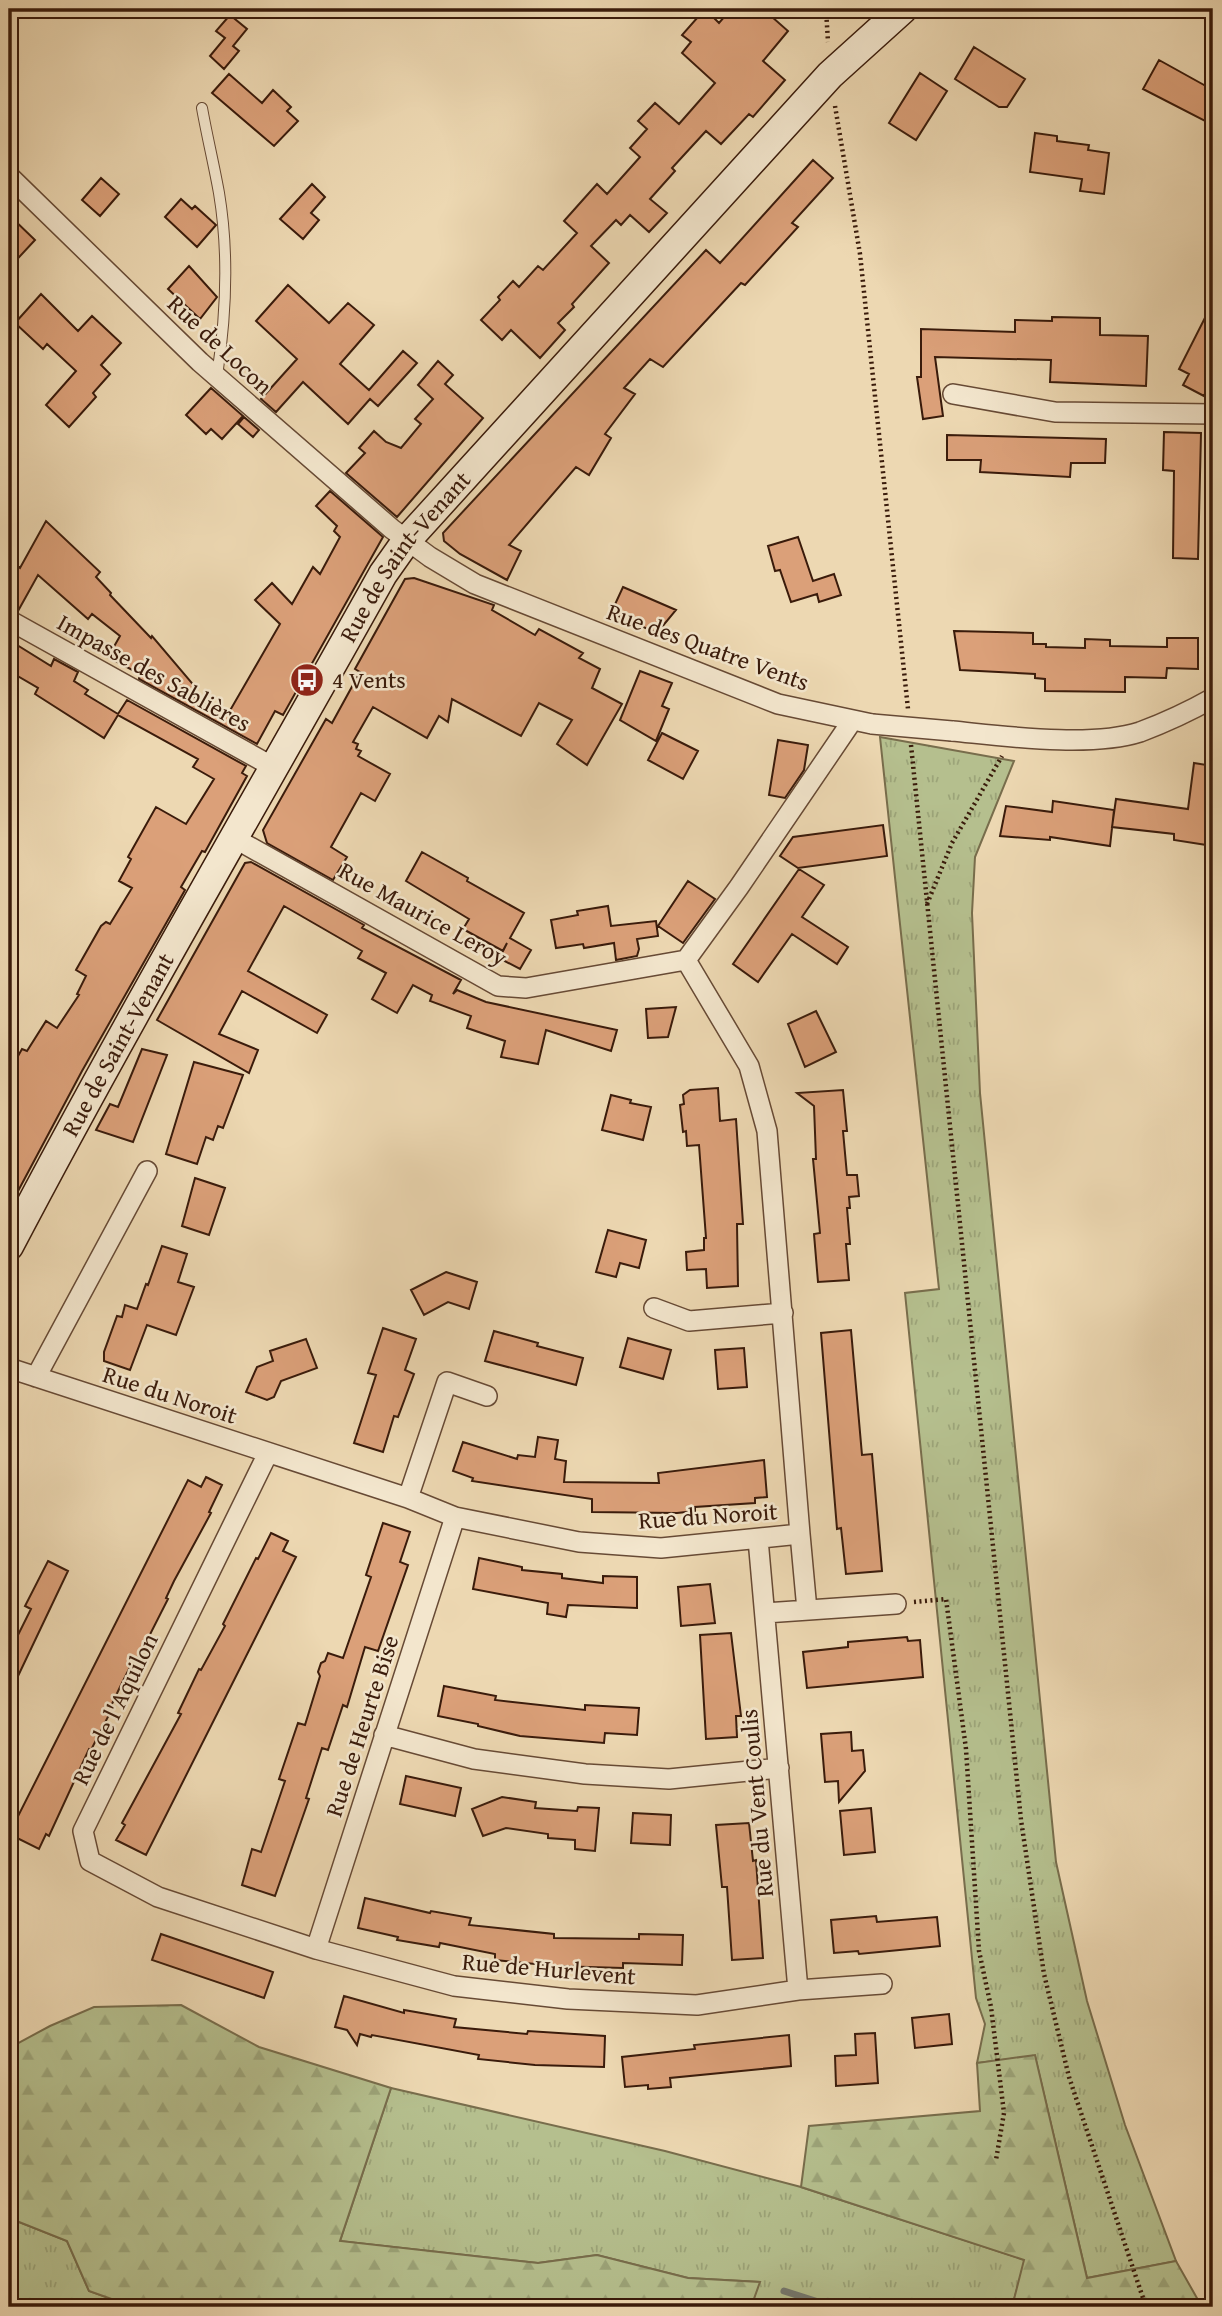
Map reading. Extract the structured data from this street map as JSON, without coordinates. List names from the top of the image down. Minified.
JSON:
{"streets":{"main road":["Rue de Saint-Venant"],"street":["Rue de Locon","Rue des Quatre Vents","Impasse des Sablières","Rue Maurice Leroy","Rue du Noroit","Rue de l'Aquilon","Rue de Heurte Bise","Rue du Vent Coulis","Rue de Hurlevent"]},"crossings":[["Rue de Locon","Rue de Saint-Venant"],["Rue de Locon","Rue des Quatre Vents"],["Rue de Saint-Venant","Rue des Quatre Vents"],["Rue de Saint-Venant","Impasse des Sablières"],["Rue de Saint-Venant","Rue Maurice Leroy"],["Rue Maurice Leroy","Rue du Noroit"],["Rue du Noroit","Rue de l'Aquilon"],["Rue du Noroit","Rue de Heurte Bise"],["Rue du Noroit","Rue du Vent Coulis"],["Rue de l'Aquilon","Rue de Hurlevent"],["Rue de Heurte Bise","Rue de Hurlevent"],["Rue du Vent Coulis","Rue de Hurlevent"]],"places":{"bus stop":["4 Vents"]}}
